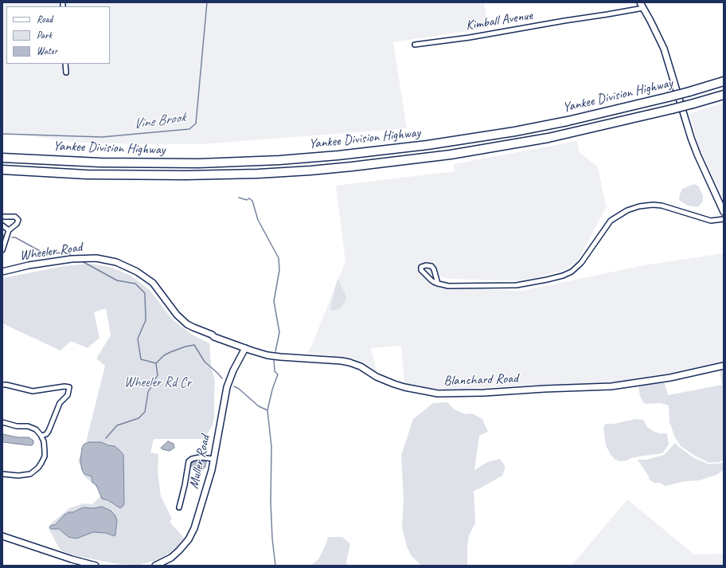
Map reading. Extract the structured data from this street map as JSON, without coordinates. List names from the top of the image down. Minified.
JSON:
{"streets":{"highway":["Yankee Division Highway"],"main road":["Wheeler Road","Blanchard Road","Muller Road"],"street":["Kimball Avenue"]},"crossings":[["Wheeler Road","Blanchard Road"],["Wheeler Road","Muller Road"],["Blanchard Road","Muller Road"]],"water":["Vine Brook"],"parks":["Wheeler Rd Cr"],"legend":["Road","Park","Water"]}
